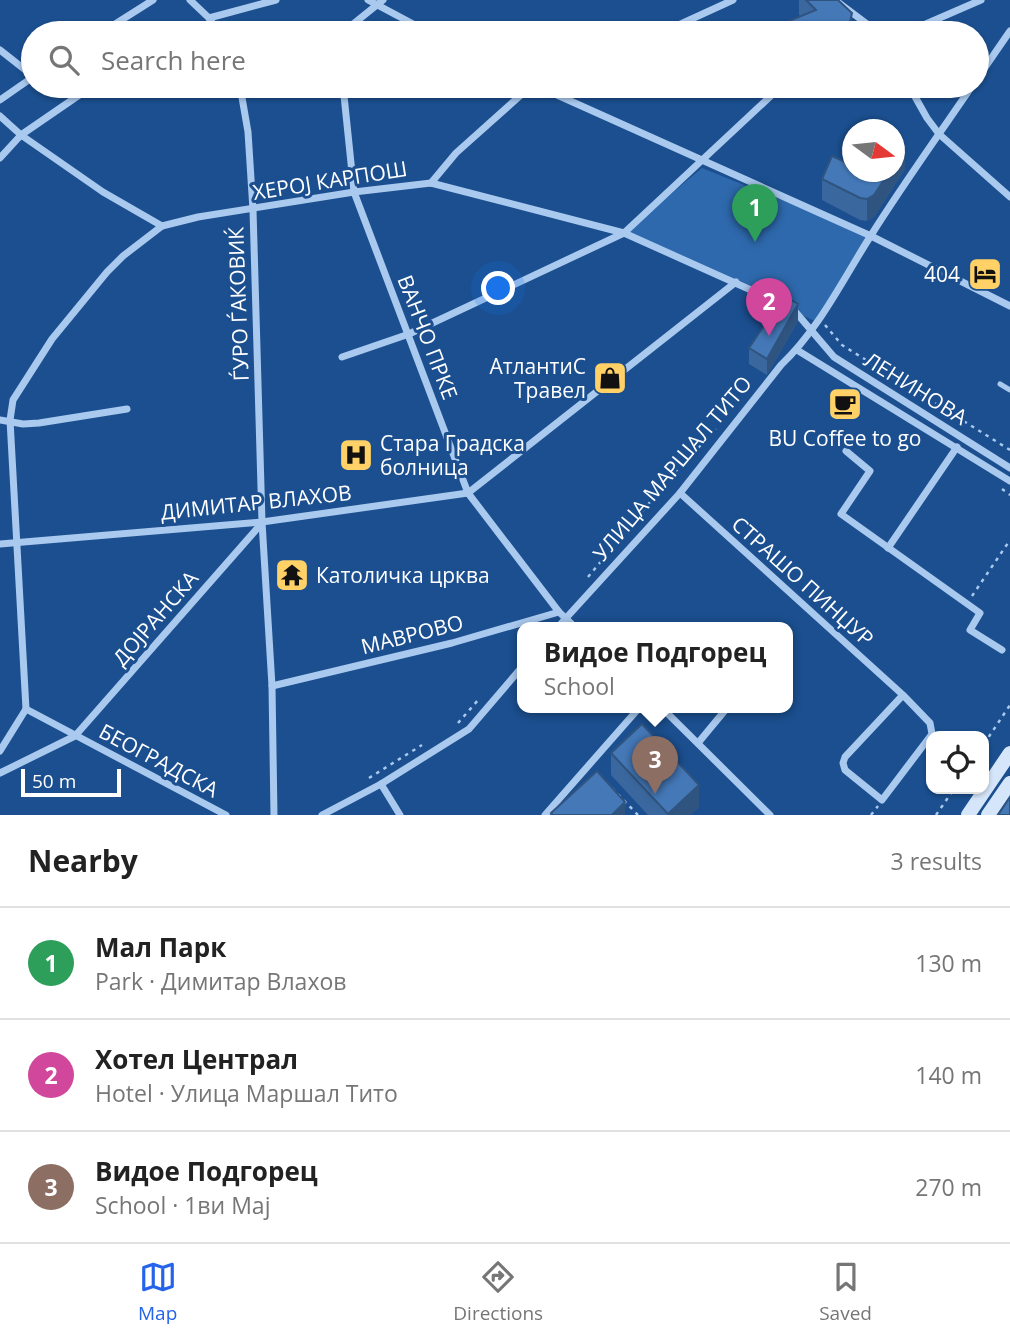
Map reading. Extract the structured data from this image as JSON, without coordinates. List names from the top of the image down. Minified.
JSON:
{"streets":{"street":["ХЕРОЈ КАРПОШ","ЃУРО ЃАКОВИЌ","ВАНЧО ПРКЕ","ЛЕНИНОВА","УЛИЦА МАРШАЛ ТИТО","ДИМИТАР ВЛАХОВ","СТРАШО ПИНЏУР","ДОЈРАНСКА","МАВРОВО","БЕОГРАДСКА"]},"crossings":[["ХЕРОЈ КАРПОШ","ЃУРО ЃАКОВИЌ"],["ХЕРОЈ КАРПОШ","ВАНЧО ПРКЕ"],["ХЕРОЈ КАРПОШ","ЛЕНИНОВА"],["ЃУРО ЃАКОВИЌ","ДИМИТАР ВЛАХОВ"],["ЃУРО ЃАКОВИЌ","ДОЈРАНСКА"],["ЃУРО ЃАКОВИЌ","МАВРОВО"],["ВАНЧО ПРКЕ","УЛИЦА МАРШАЛ ТИТО"],["ВАНЧО ПРКЕ","ДИМИТАР ВЛАХОВ"],["ВАНЧО ПРКЕ","МАВРОВО"],["ЛЕНИНОВА","УЛИЦА МАРШАЛ ТИТО"],["УЛИЦА МАРШАЛ ТИТО","СТРАШО ПИНЏУР"],["ДИМИТАР ВЛАХОВ","ДОЈРАНСКА"],["ДОЈРАНСКА","БЕОГРАДСКА"]],"places":{"hotel":["404"],"shop":["АтлантиС Травел"],"cafe":["BU Coffee to go"],"hospital":["Стара Градска болница"],"temple":["Католичка црква"]},"scale_bar":"50 m","north":"right","page":{"search":"Search here","pins":["1","2","3"],"popup":["Видое Подгорец","School"],"scale":"50 m","heading":["Nearby","3 results"],"list":[{"mark":"1","name":"Мал Парк","note":"Park · Димитар Влахов","value":"130 m"},{"mark":"2","name":"Хотел Централ","note":"Hotel · Улица Маршал Тито","value":"140 m"},{"mark":"3","name":"Видое Подгорец","note":"School · 1ви Мај","value":"270 m"}],"nav":["Map","Directions","Saved"]}}
